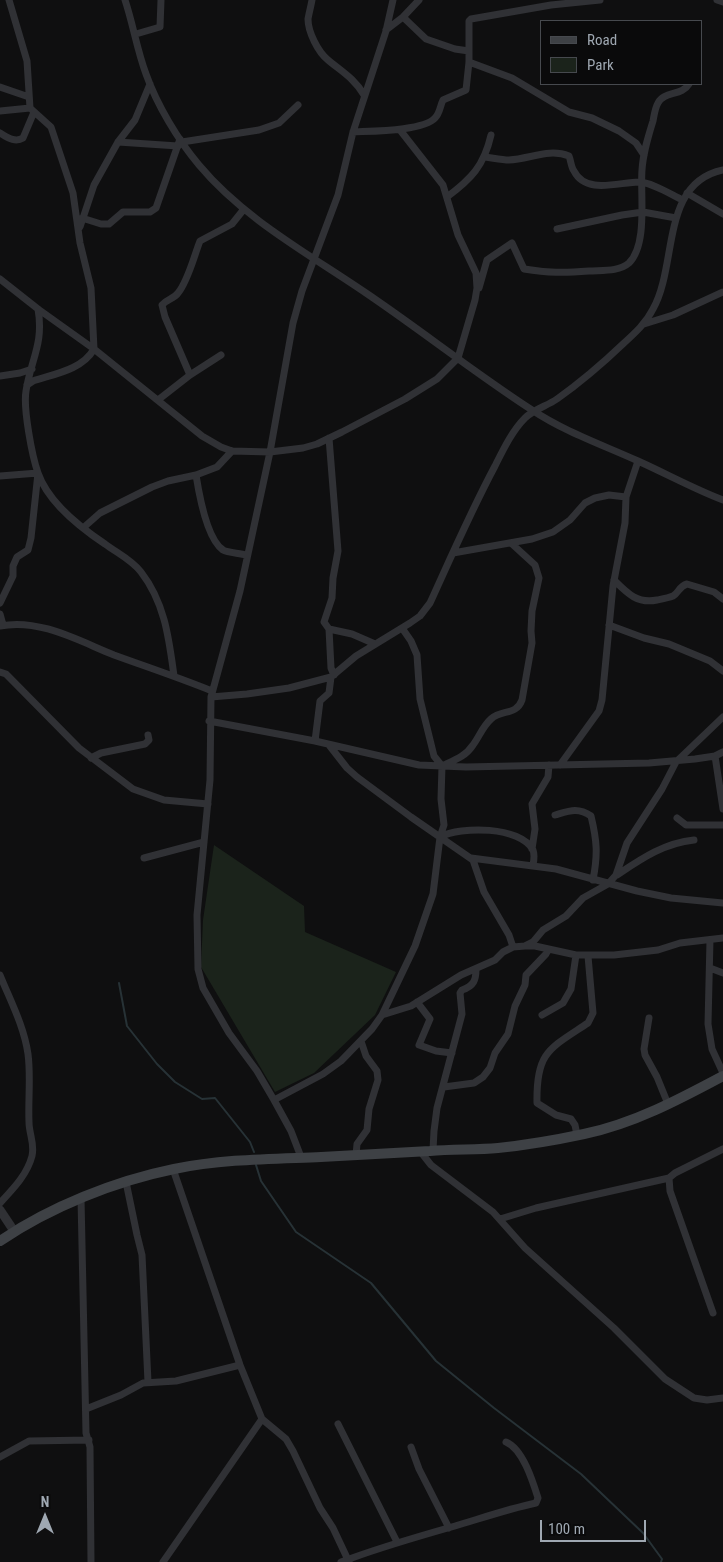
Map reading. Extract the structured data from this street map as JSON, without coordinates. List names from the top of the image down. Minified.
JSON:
{"legend":["Road","Park"],"scale_bar":"100 m","north":"top"}
